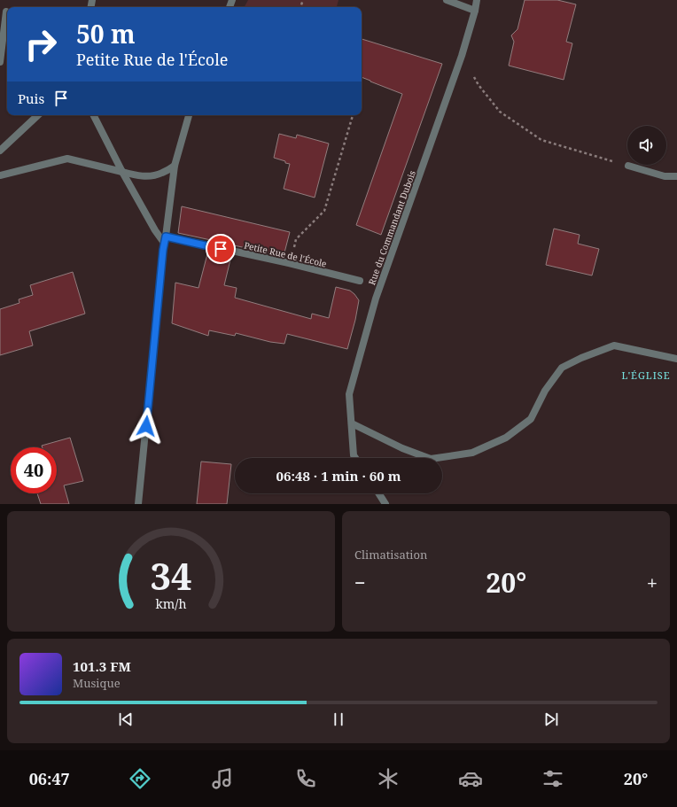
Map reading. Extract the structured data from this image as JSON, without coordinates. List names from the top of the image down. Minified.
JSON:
{"streets":{"street":["Rue du Commandant Dubois","Petite Rue de l'École"]},"districts":["L'ÉGLISE"],"page":{"turn":["50 m","Petite Rue de l'École"],"then":"Puis","limit":"40","trip":"06:48 · 1 min · 60 m","tile":"Climatisation","heat":["−","20°","+"],"song":["101.3 FM","Musique"],"tabs":["06:47","20°"],"gauge":["34","km/h"]}}
